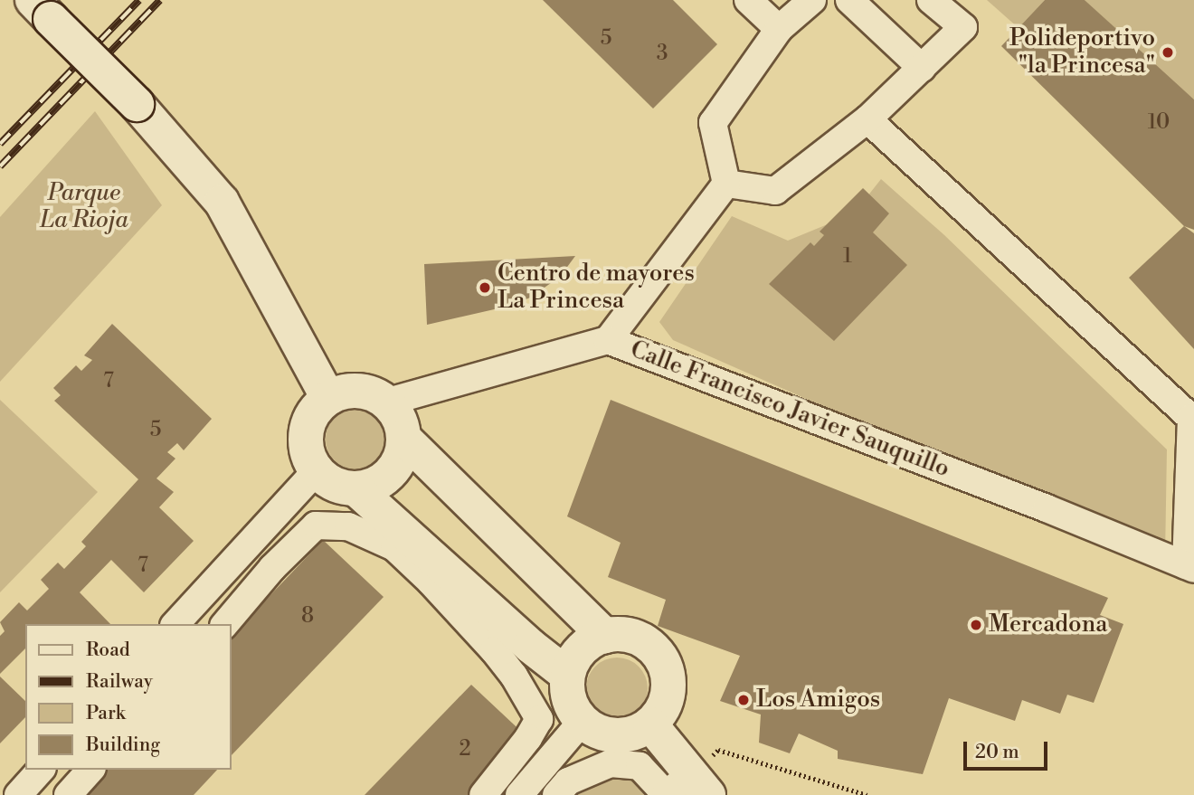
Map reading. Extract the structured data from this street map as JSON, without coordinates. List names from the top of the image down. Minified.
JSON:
{"streets":{"street":["Calle Francisco Javier Sauquillo"]},"parks":["Parque La Rioja"],"places":["Polideportivo \"la Princesa\"","Centro de mayores La Princesa","Mercadona","Los Amigos"],"house_numbers":["5","3","10","1","7","5","7","8","2"],"legend":["Road","Railway","Park","Building"],"scale_bar":"20 m"}
